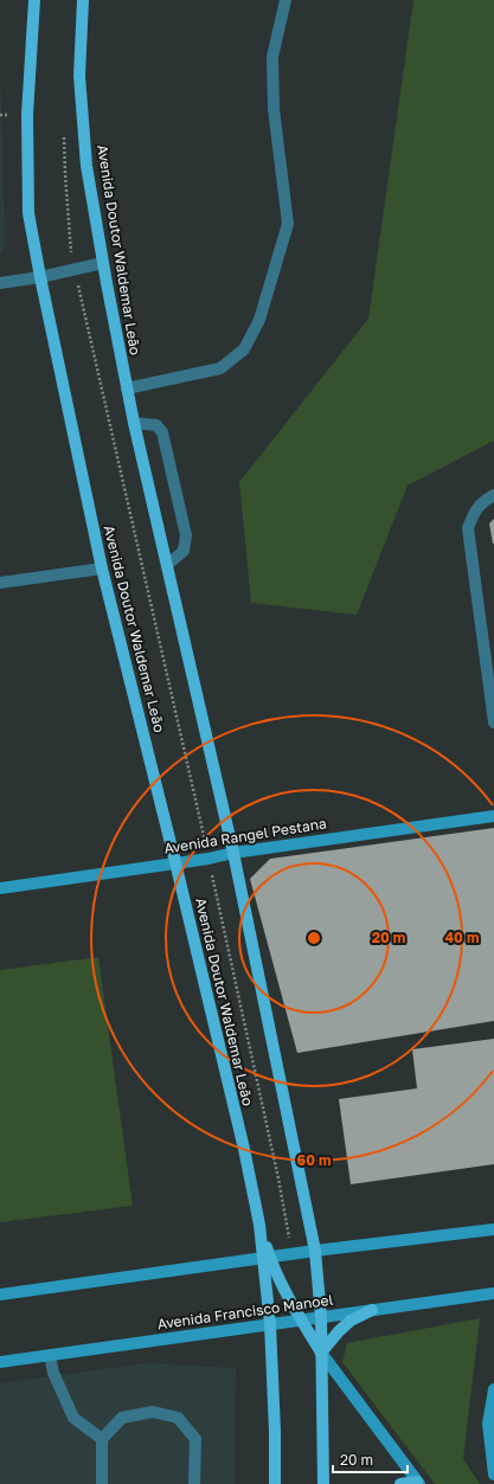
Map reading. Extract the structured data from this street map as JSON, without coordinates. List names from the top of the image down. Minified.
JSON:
{"streets":{"main road":["Avenida Doutor Waldemar Leão"],"street":["Avenida Rangel Pestana","Avenida Francisco Manoel"]},"crossings":[["Avenida Doutor Waldemar Leão","Avenida Rangel Pestana"],["Avenida Doutor Waldemar Leão","Avenida Francisco Manoel"]],"scale_bar":"20 m","rings":["20 m","40 m","60 m"]}
